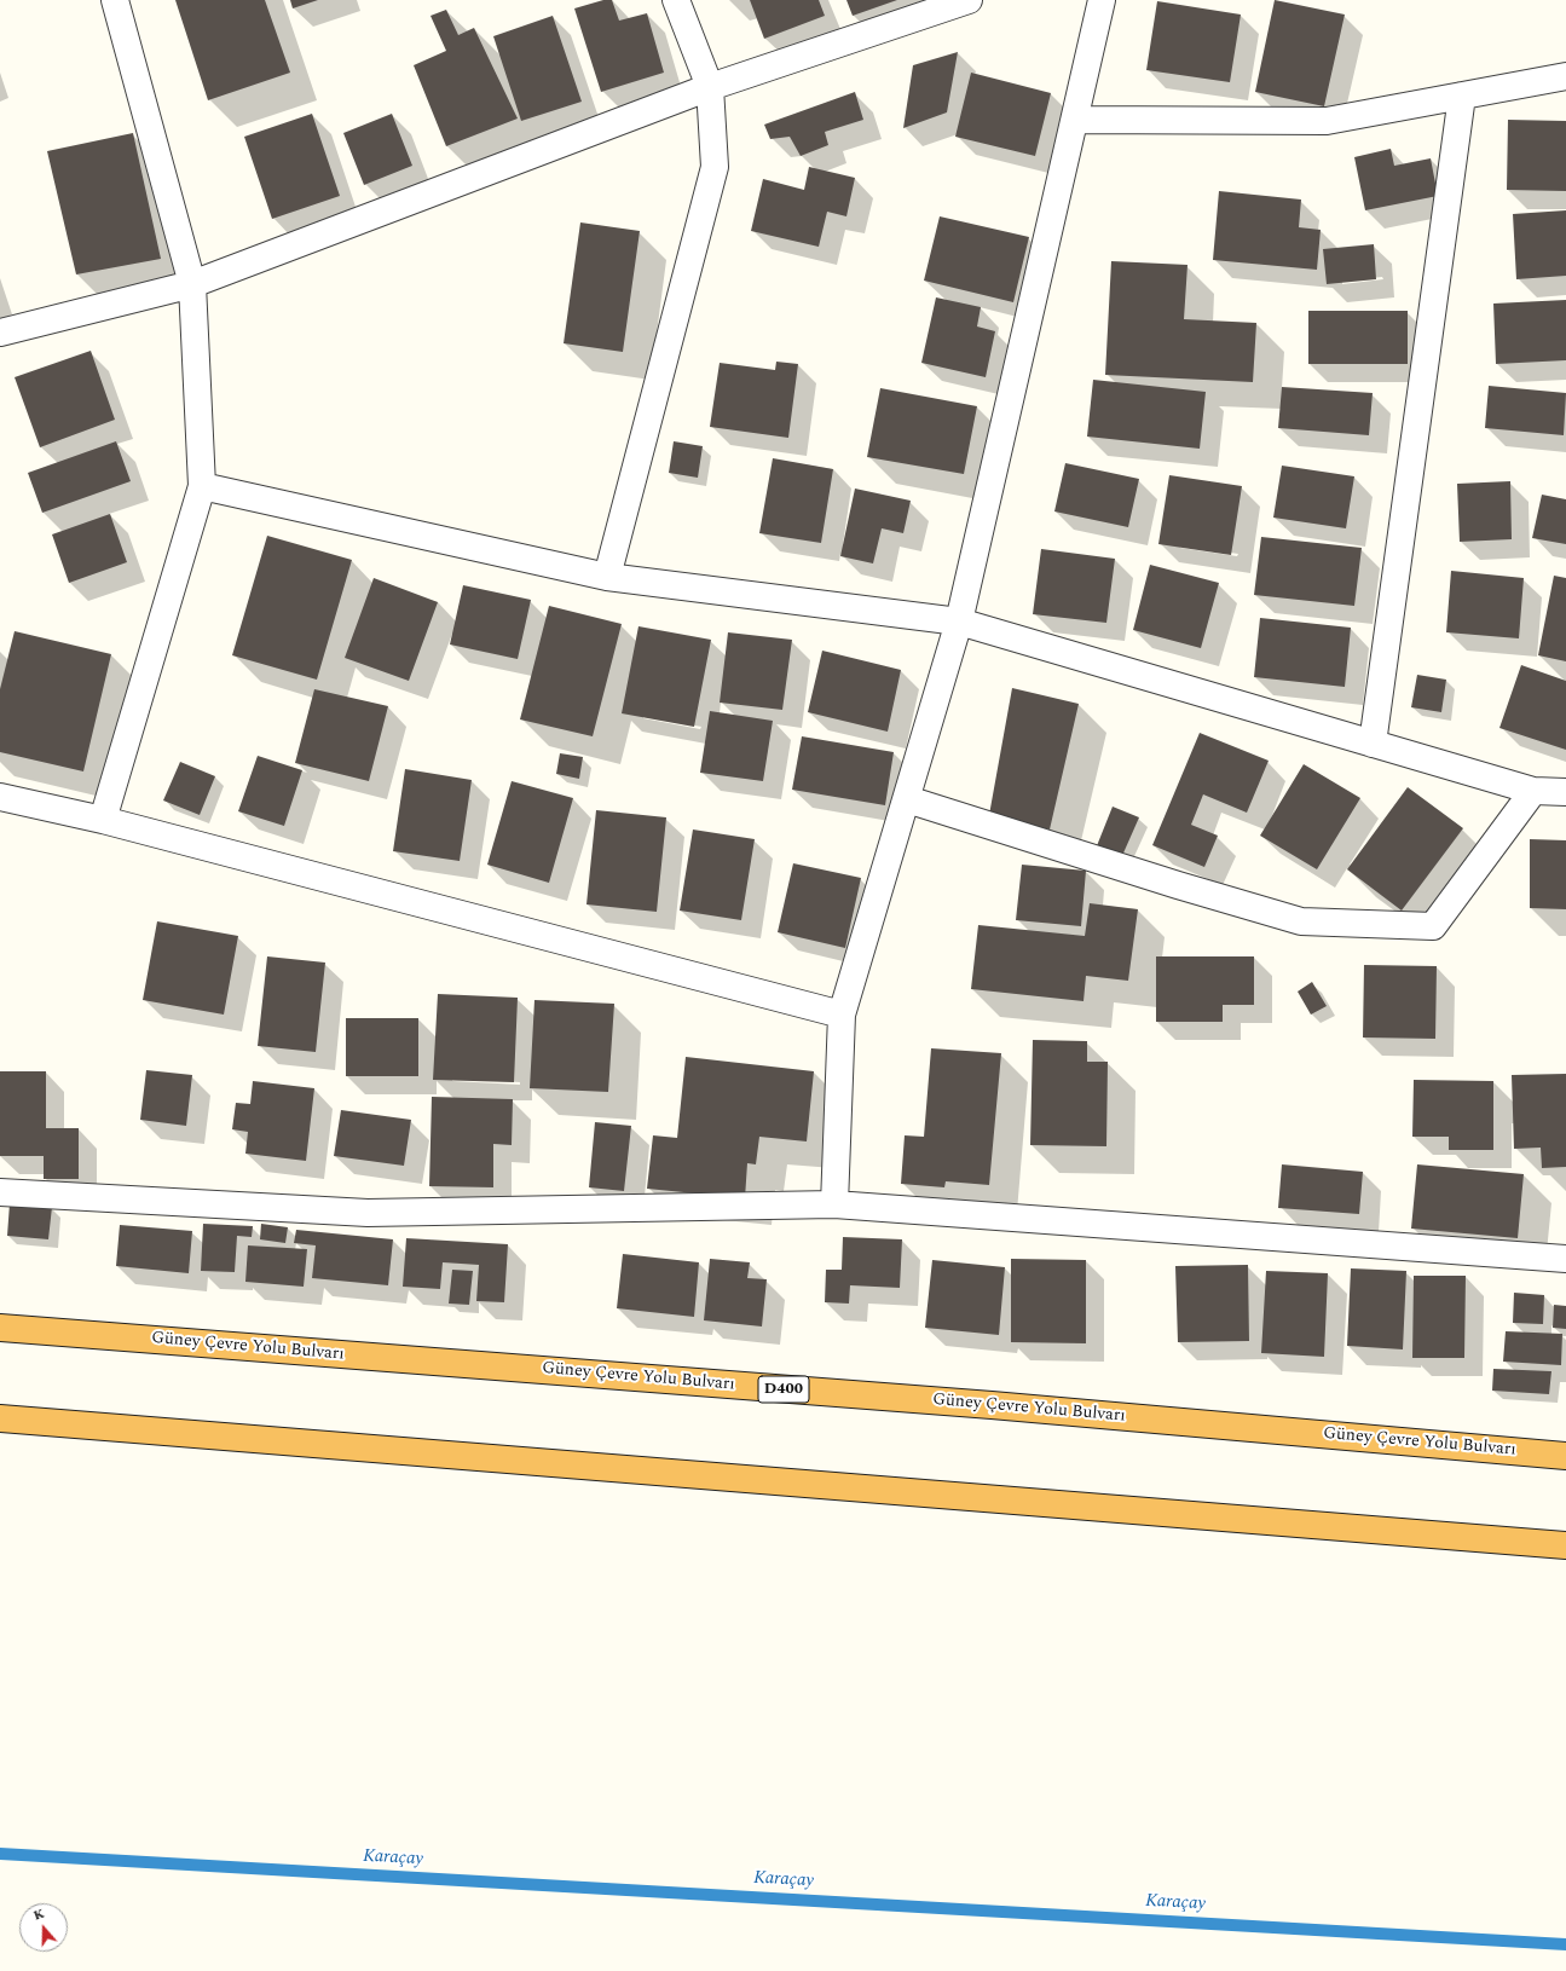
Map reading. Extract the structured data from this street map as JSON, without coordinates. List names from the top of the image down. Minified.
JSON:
{"streets":{"highway":["Güney Çevre Yolu Bulvarı","D400"]},"water":["Karaçay"],"north":"top"}
